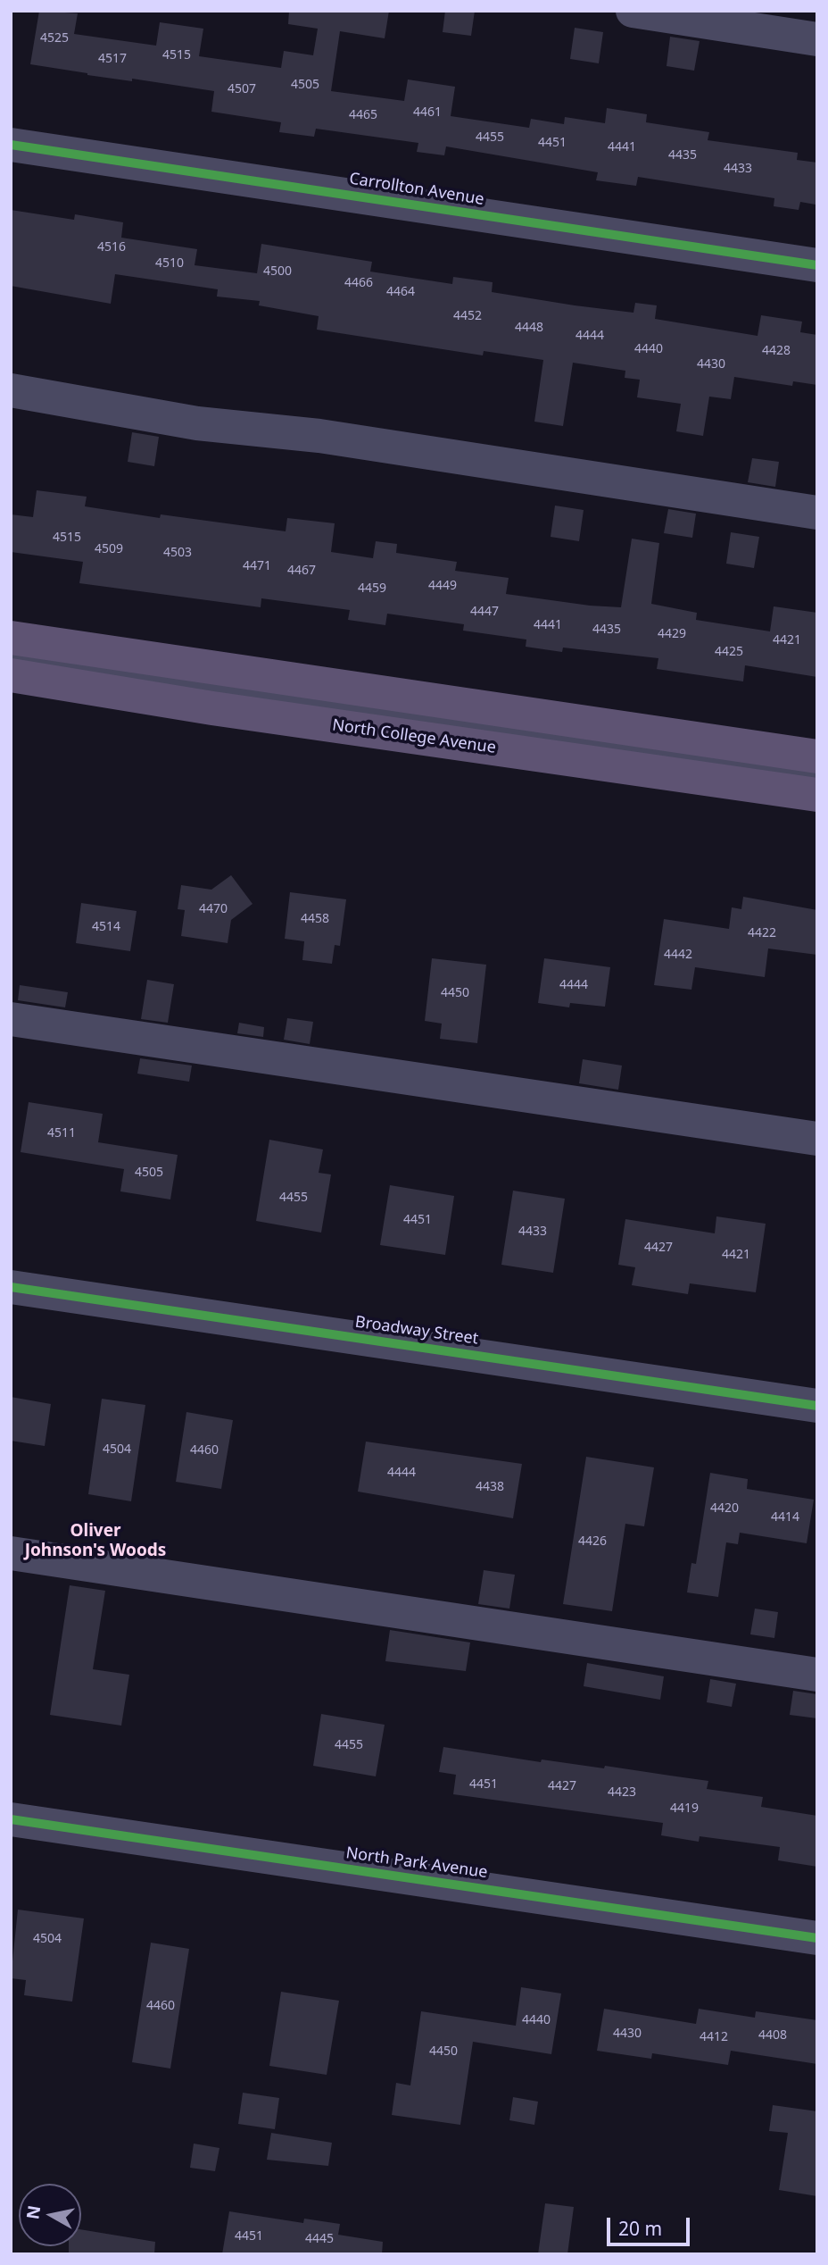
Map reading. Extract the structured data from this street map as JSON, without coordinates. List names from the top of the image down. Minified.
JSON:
{"streets":{"main road":["North College Avenue"],"street":["Carrollton Avenue","Broadway Street","North Park Avenue"]},"districts":["Oliver Johnson's Woods"],"house_numbers":["4525","4515","4517","4505","4507","4461","4465","4455","4451","4441","4435","4433","4516","4510","4500","4466","4464","4452","4448","4444","4440","4428","4430","4515","4509","4503","4471","4467","4449","4459","4447","4441","4435","4429","4421","4425","4470","4458","4514","4422","4442","4444","4450","4511","4505","4455","4451","4433","4427","4421","4504","4460","4444","4438","4420","4414","4426","4455","4451","4427","4423","4419","4504","4460","4440","4430","4408","4412","4450","4451","4445"],"scale_bar":"20 m","north":"left"}
